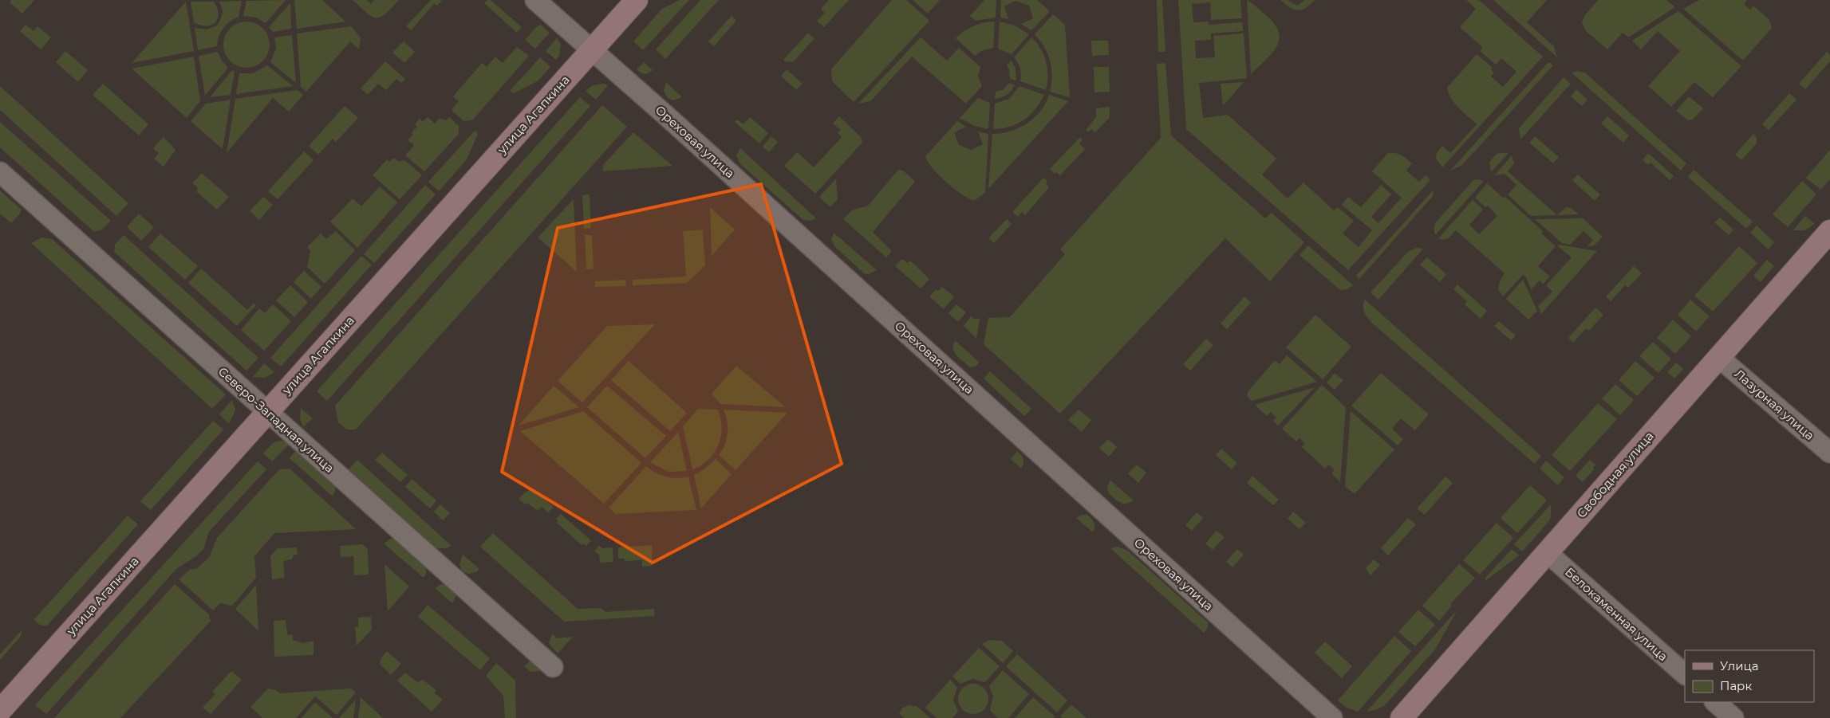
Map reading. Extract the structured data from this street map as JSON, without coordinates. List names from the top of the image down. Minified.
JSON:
{"streets":{"main road":["улица Агапкина","Свободная улица"],"street":["Ореховая улица","Лазурная улица","Северо-Западная улица","Белокаменная улица"]},"crossings":[["улица Агапкина","Ореховая улица"],["улица Агапкина","Северо-Западная улица"],["Лазурная улица","Свободная улица"],["Свободная улица","Белокаменная улица"]],"legend":["Улица","Парк"]}
